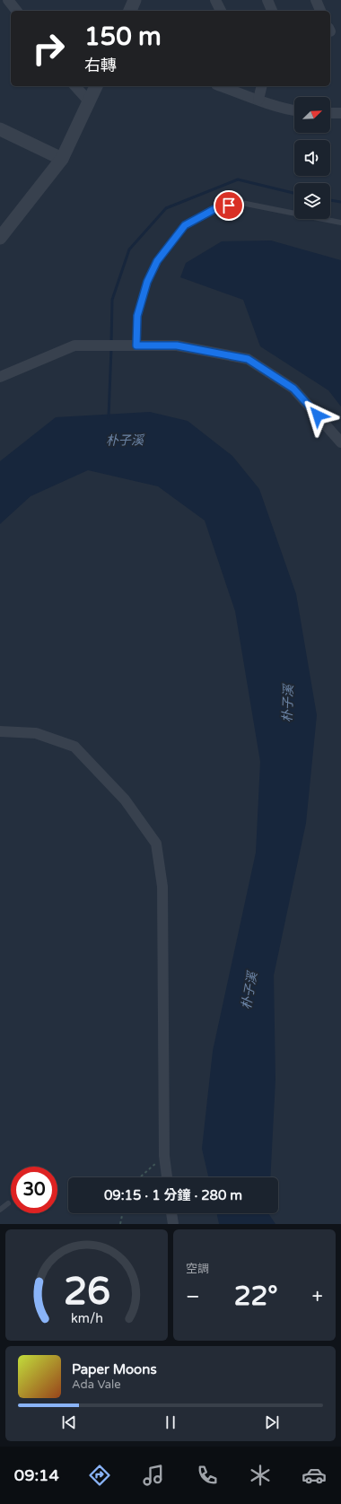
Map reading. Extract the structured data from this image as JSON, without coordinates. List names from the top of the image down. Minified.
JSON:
{"water":["朴子溪"],"north":"top right","page":{"turn":["150 m","右轉"],"limit":"30","trip":"09:15 · 1 分鐘 · 280 m","tile":"空調","heat":["−","22°","+"],"song":["Paper Moons","Ada Vale"],"tabs":"09:14","gauge":["26","km/h"]}}
